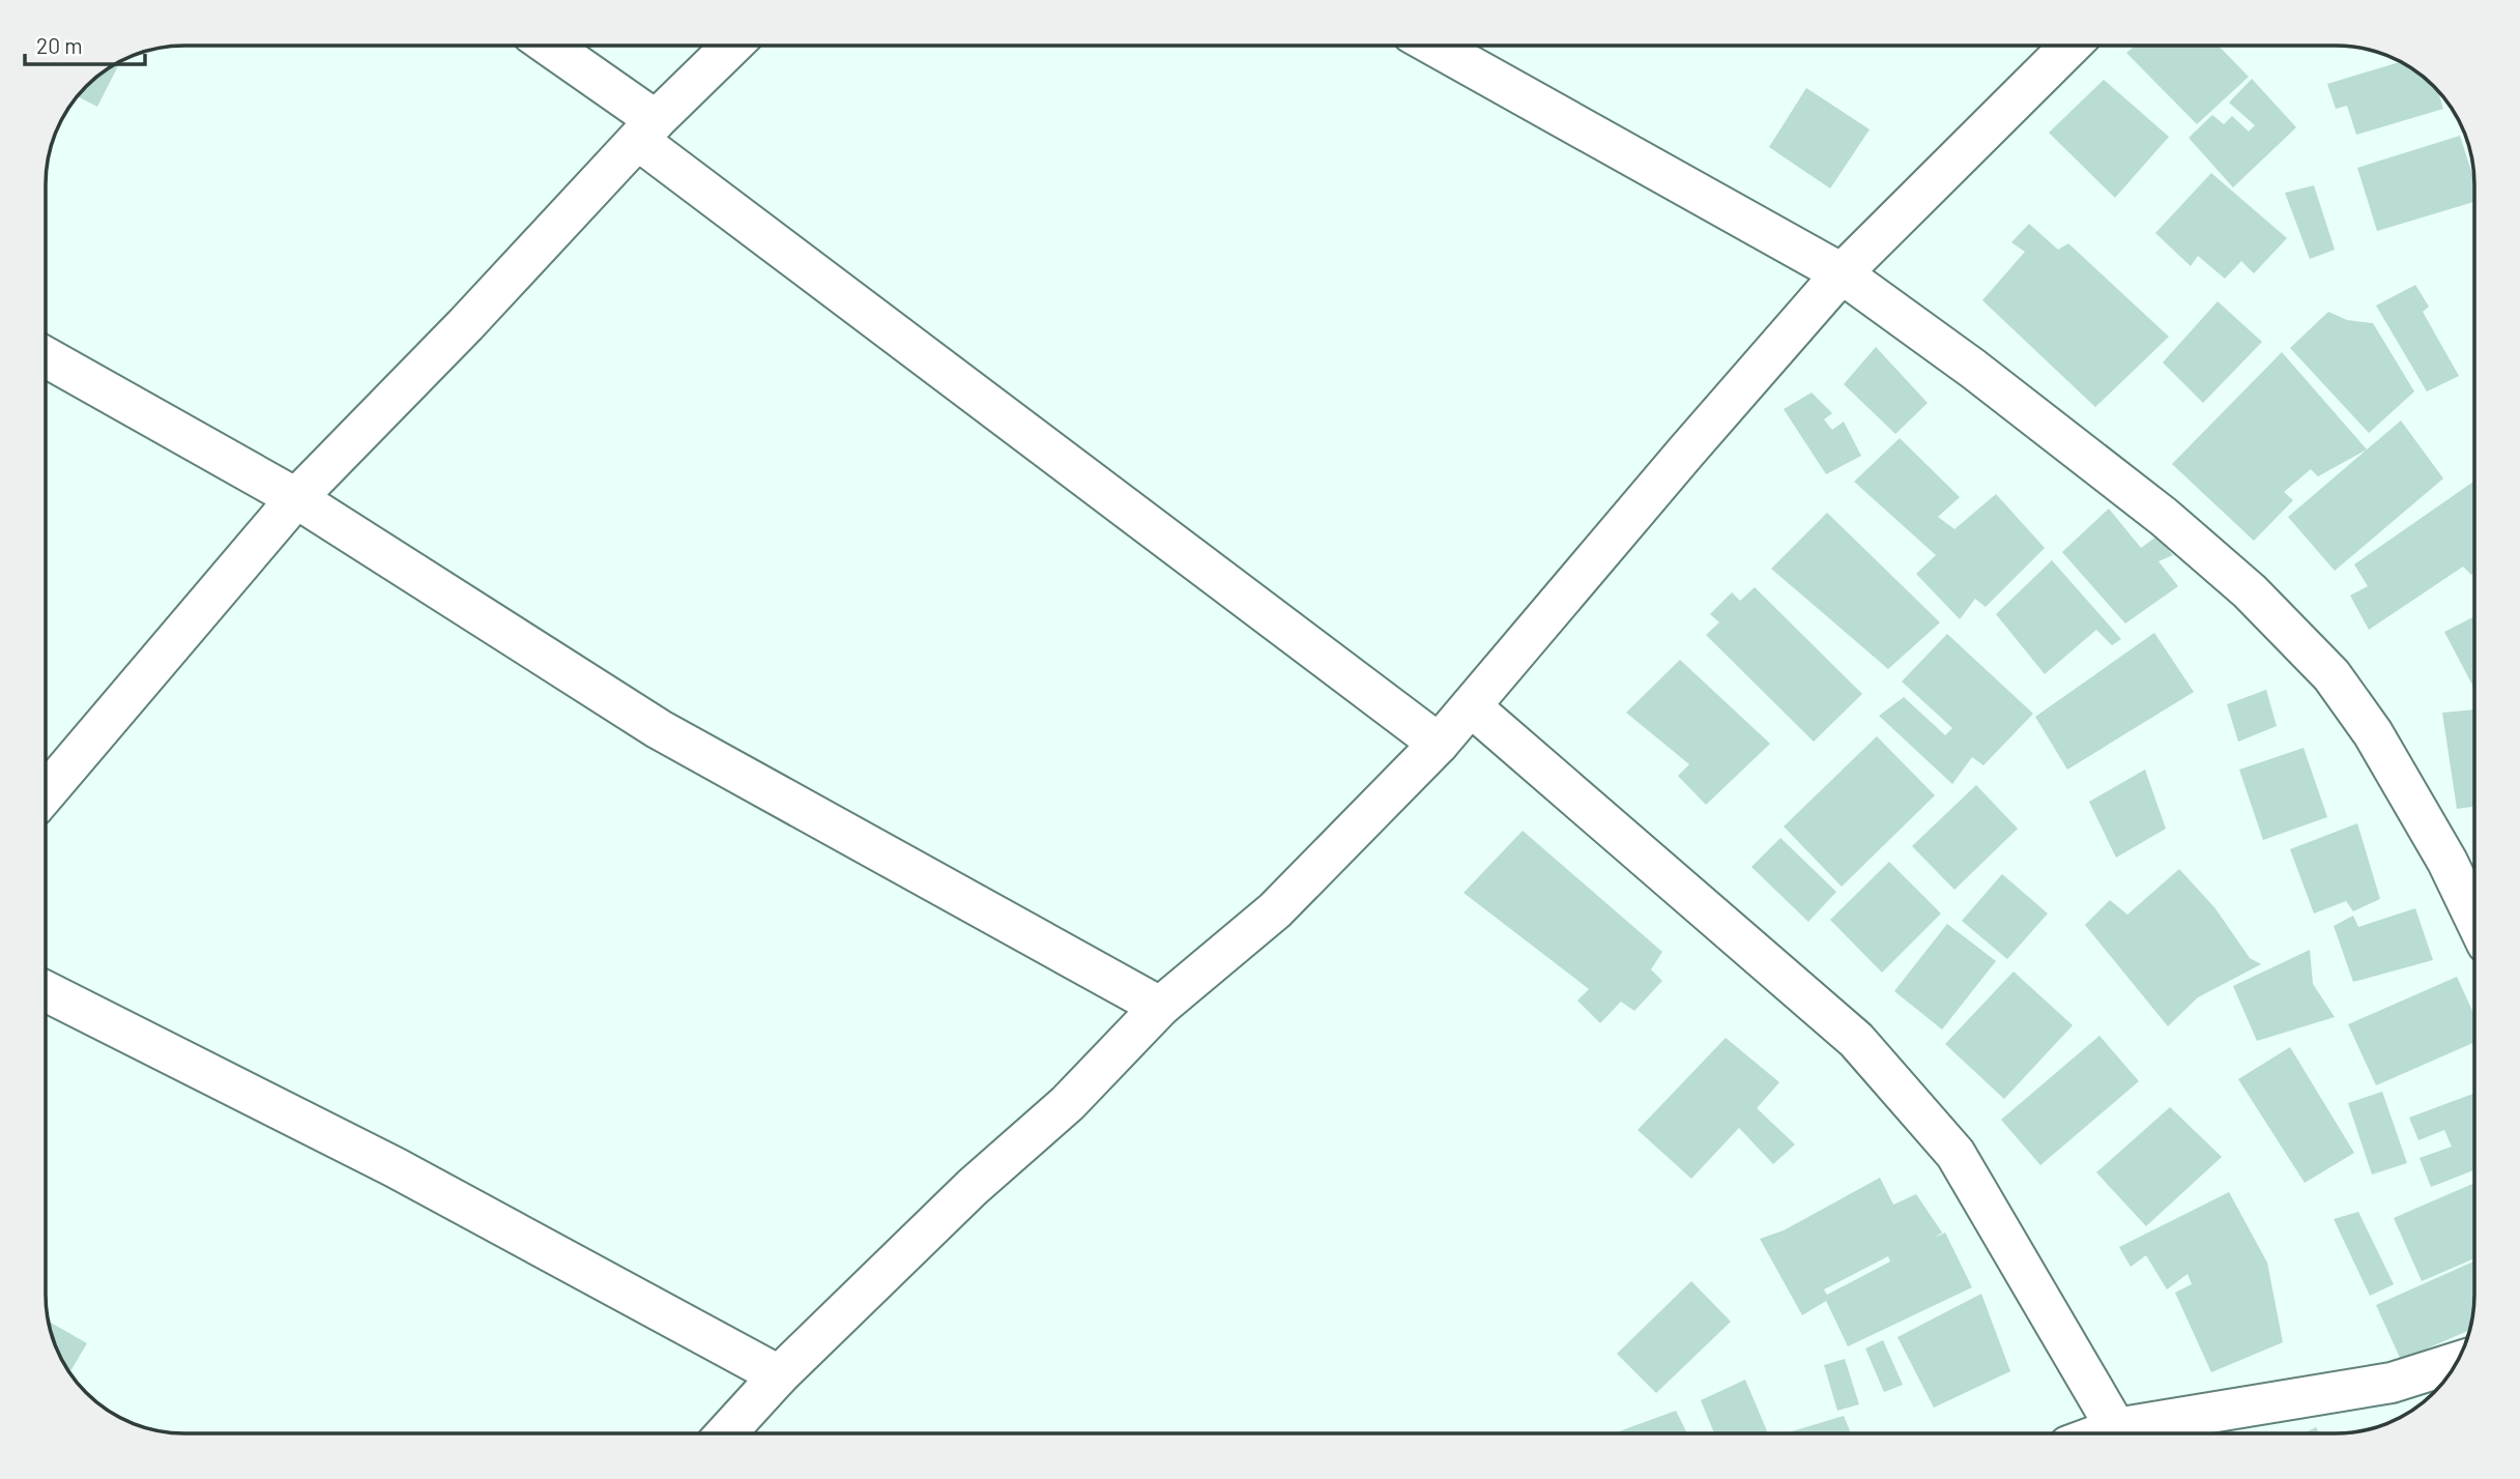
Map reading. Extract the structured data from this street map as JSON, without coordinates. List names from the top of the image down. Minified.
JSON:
{"scale_bar":"20 m"}
